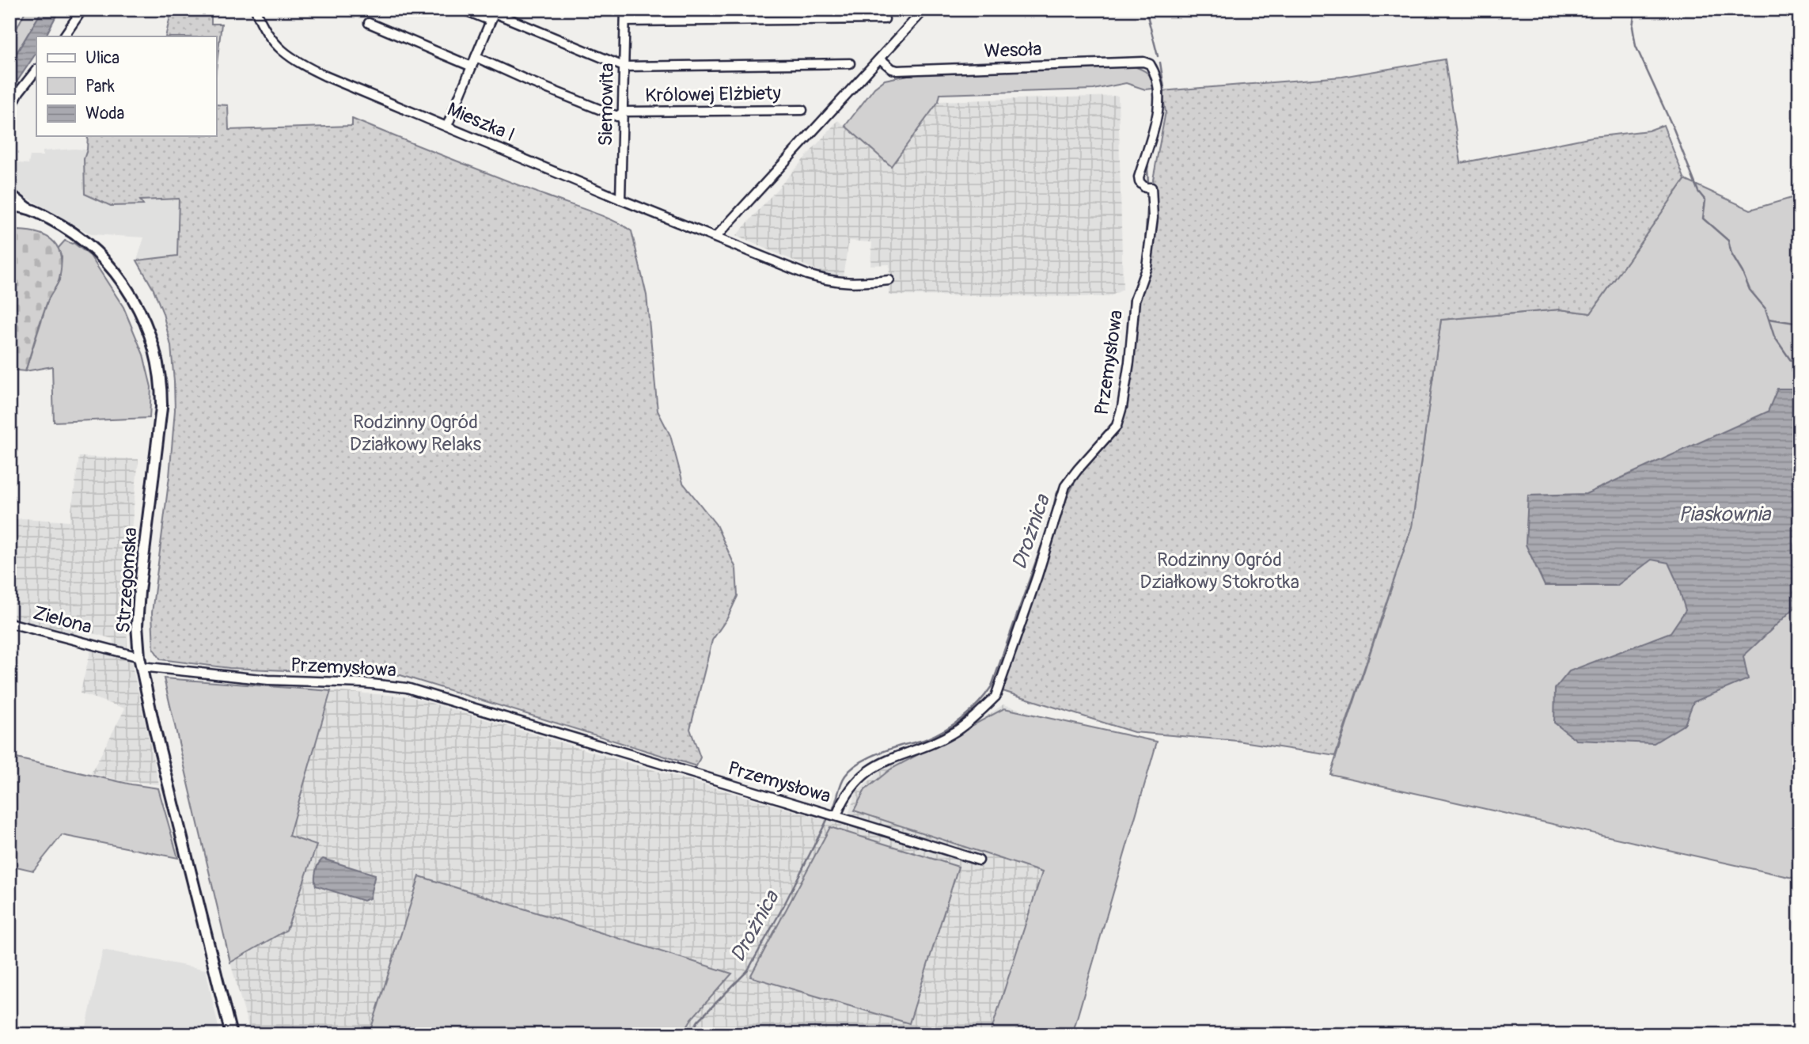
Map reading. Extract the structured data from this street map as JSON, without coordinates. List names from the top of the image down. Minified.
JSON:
{"streets":{"main road":["Strzegomska"],"street":["Wesoła","Królowej Elżbiety","Siemowita","Mieszka I","Przemysłowa","Zielona"]},"crossings":[["Wesoła","Przemysłowa"],["Królowej Elżbiety","Siemowita"],["Siemowita","Mieszka I"],["Przemysłowa","Strzegomska"],["Przemysłowa","Zielona"],["Strzegomska","Zielona"]],"water":["Piaskownia","Drożnica"],"parks":["Rodzinny Ogród Działkowy Relaks","Rodzinny Ogród Działkowy Stokrotka"],"legend":["Ulica","Park","Woda"]}
